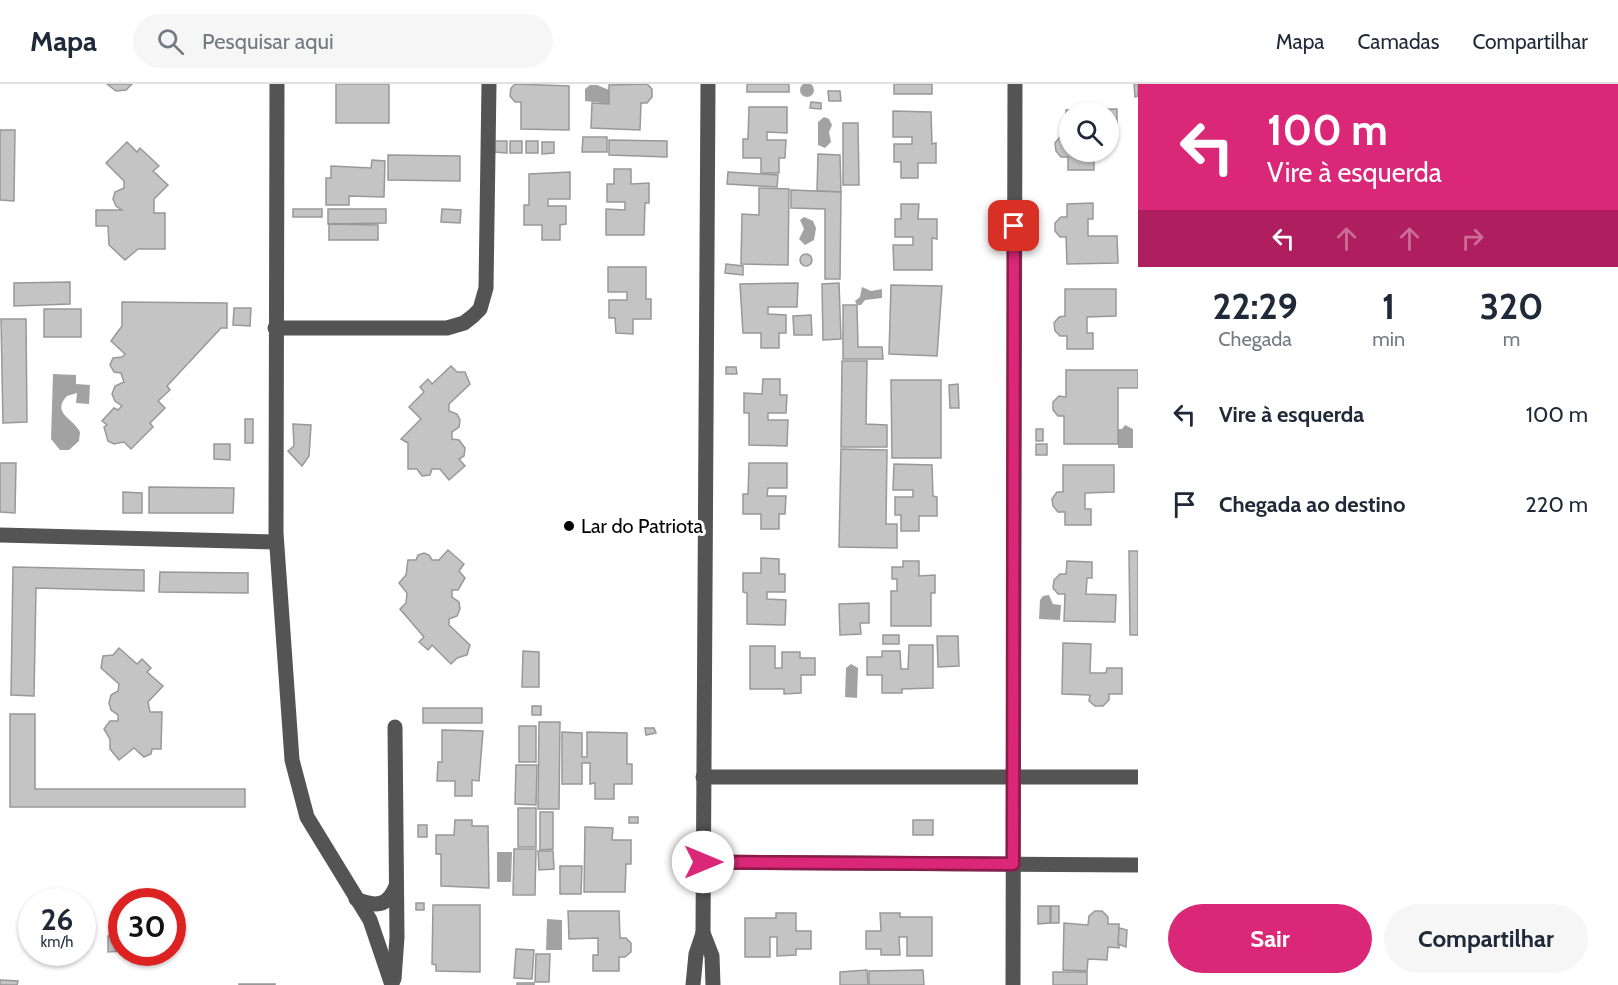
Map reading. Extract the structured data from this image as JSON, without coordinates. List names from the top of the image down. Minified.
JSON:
{"places":["Lar do Patriota"],"page":{"header":"Mapa","search":"Pesquisar aqui","nav":["Mapa","Camadas","Compartilhar"],"turn":["100 m","Vire à esquerda"],"eta":["22:29","Chegada","1","min","320","m"],"list":[{"name":"Vire à esquerda","value":"100 m"},{"name":"Chegada ao destino","value":"220 m"}],"speed":"26 km/h","limit":"30","buttons":["Sair","Compartilhar"]}}
